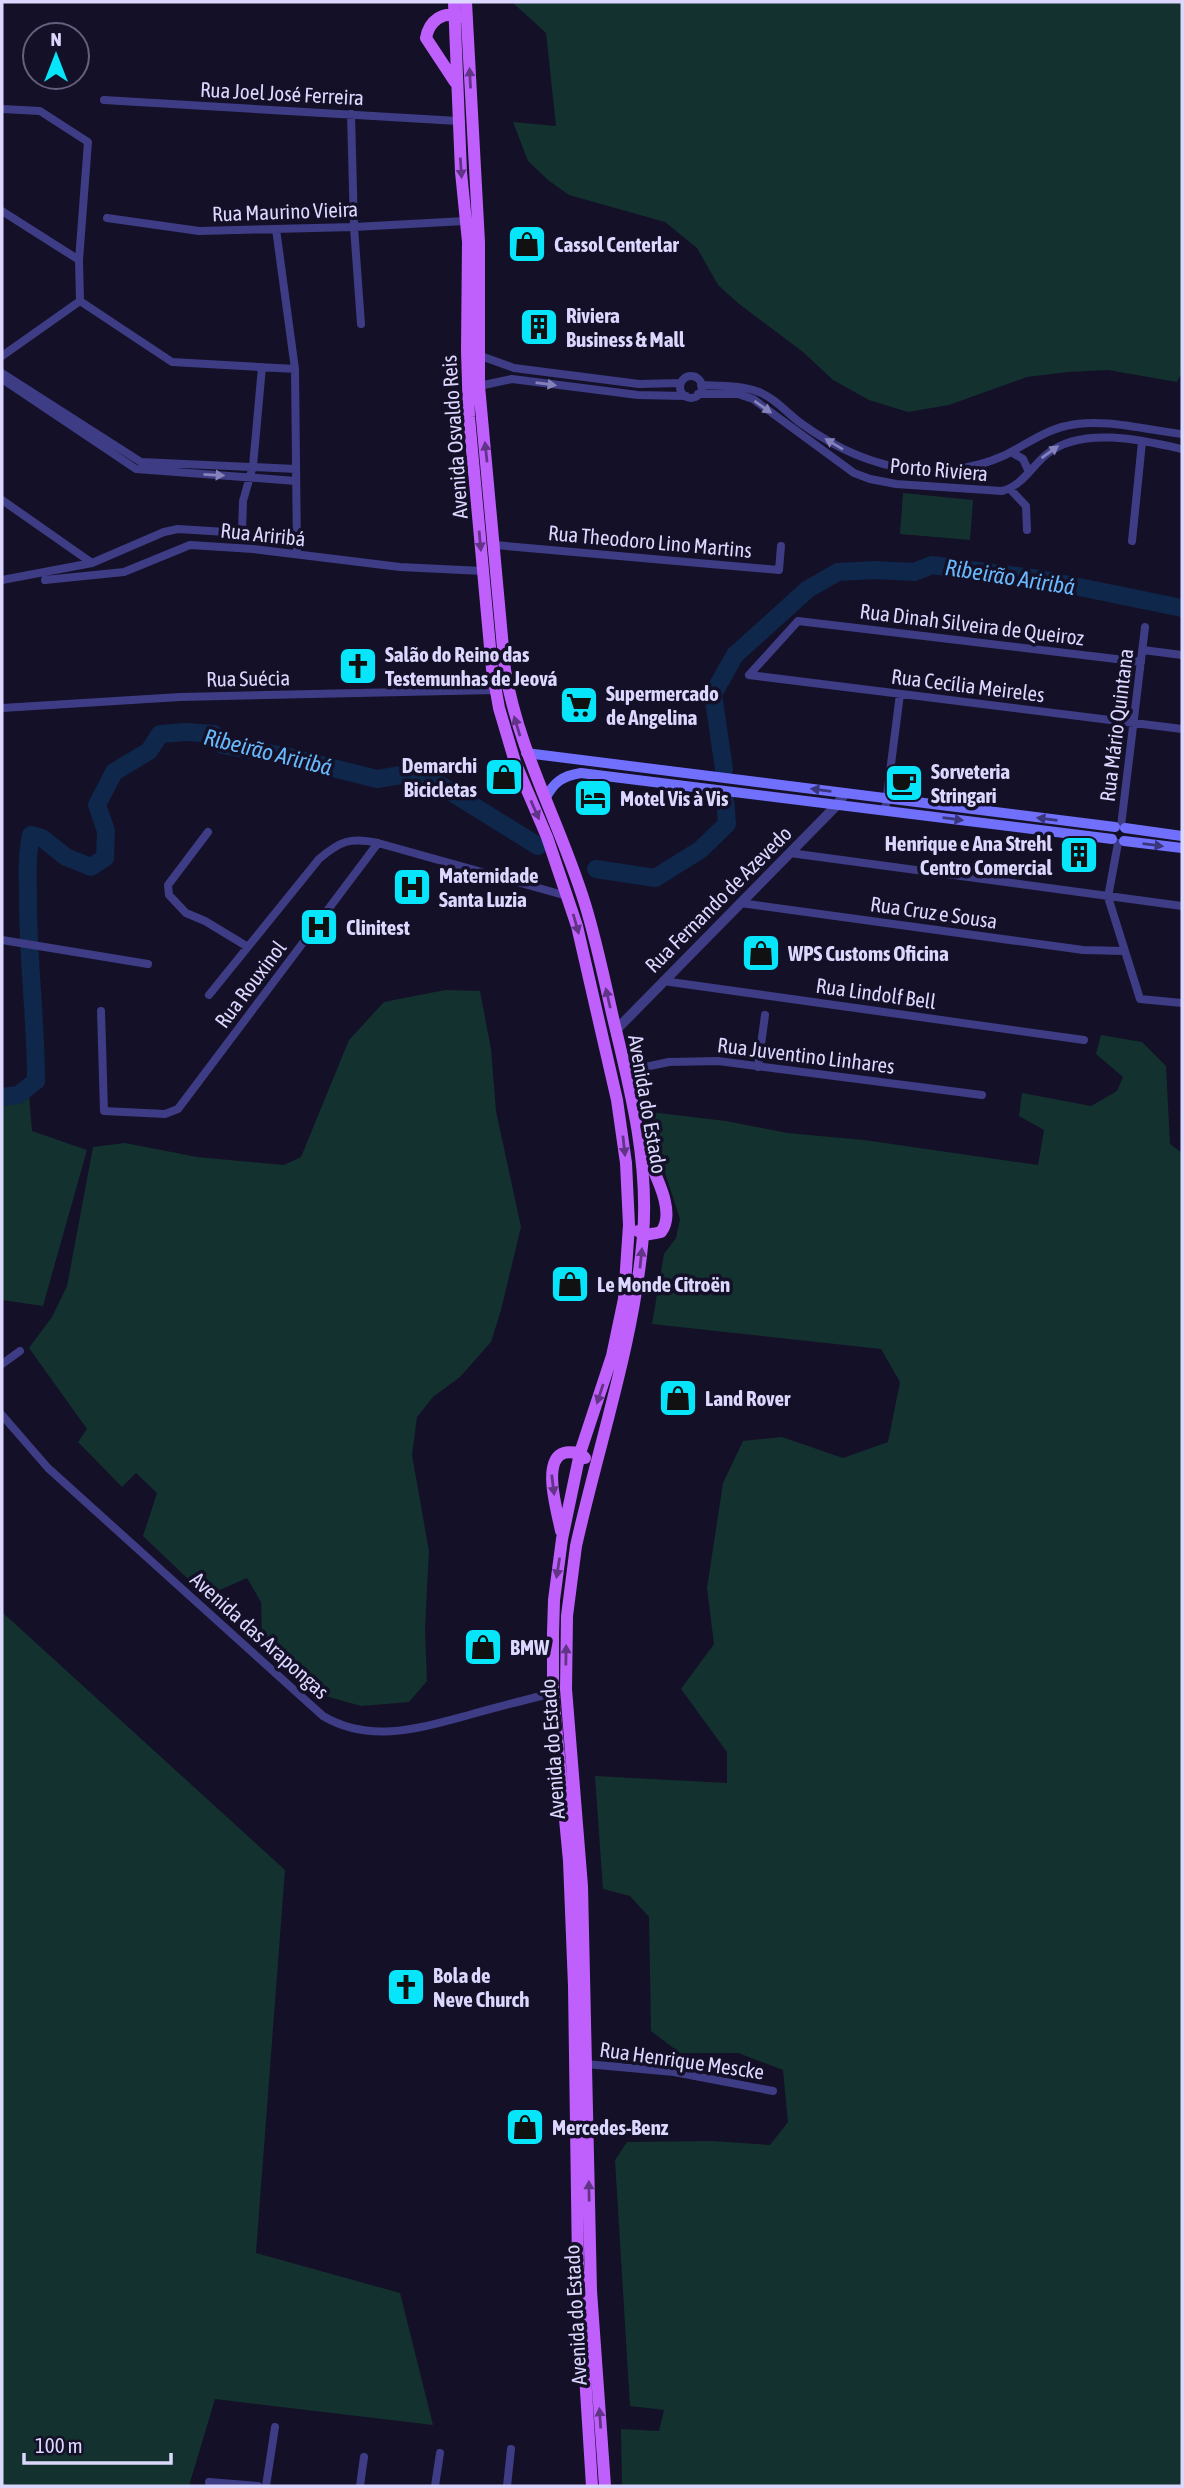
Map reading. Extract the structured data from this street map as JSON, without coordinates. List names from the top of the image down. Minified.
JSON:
{"streets":{"main road":["Avenida Osvaldo Reis","Avenida do Estado"],"street":["Rua Joel José Ferreira","Rua Maurino Vieira","Porto Riviera","Rua Ariribá","Rua Theodoro Lino Martins","Rua Dinah Silveira de Queiroz","Rua Suécia","Rua Cecília Meireles","Rua Mário Quintana","Rua Fernando de Azevedo","Rua Cruz e Sousa","Rua Rouxinol","Rua Lindolf Bell","Rua Juventino Linhares","Avenida das Arapongas","Rua Henrique Mescke"]},"crossings":[["Rua Joel José Ferreira","Avenida Osvaldo Reis"],["Rua Maurino Vieira","Avenida Osvaldo Reis"],["Avenida Osvaldo Reis","Rua Ariribá"],["Avenida Osvaldo Reis","Rua Theodoro Lino Martins"],["Avenida Osvaldo Reis","Rua Suécia"],["Avenida Osvaldo Reis","Avenida do Estado"],["Rua Dinah Silveira de Queiroz","Rua Cecília Meireles"],["Rua Dinah Silveira de Queiroz","Rua Mário Quintana"],["Rua Cecília Meireles","Rua Mário Quintana"],["Rua Fernando de Azevedo","Rua Cruz e Sousa"],["Rua Fernando de Azevedo","Rua Lindolf Bell"],["Rua Fernando de Azevedo","Avenida do Estado"],["Rua Juventino Linhares","Avenida do Estado"],["Avenida do Estado","Avenida das Arapongas"],["Avenida do Estado","Rua Henrique Mescke"]],"water":["Ribeirão Ariribá"],"places":{"shop":["Cassol Centerlar","Demarchi Bicicletas","WPS Customs Oficina","Le Monde Citroën","Land Rover","BMW","Mercedes-Benz"],"building":["Riviera Business & Mall","Henrique e Ana Strehl Centro Comercial"],"church":["Salão do Reino das Testemunhas de Jeová","Bola de Neve Church"],"supermarket":["Supermercado de Angelina"],"cafe":["Sorveteria Stringari"],"hotel":["Motel Vis à Vis"],"hospital":["Maternidade Santa Luzia","Clinitest"]},"scale_bar":"100 m","north":"top"}
